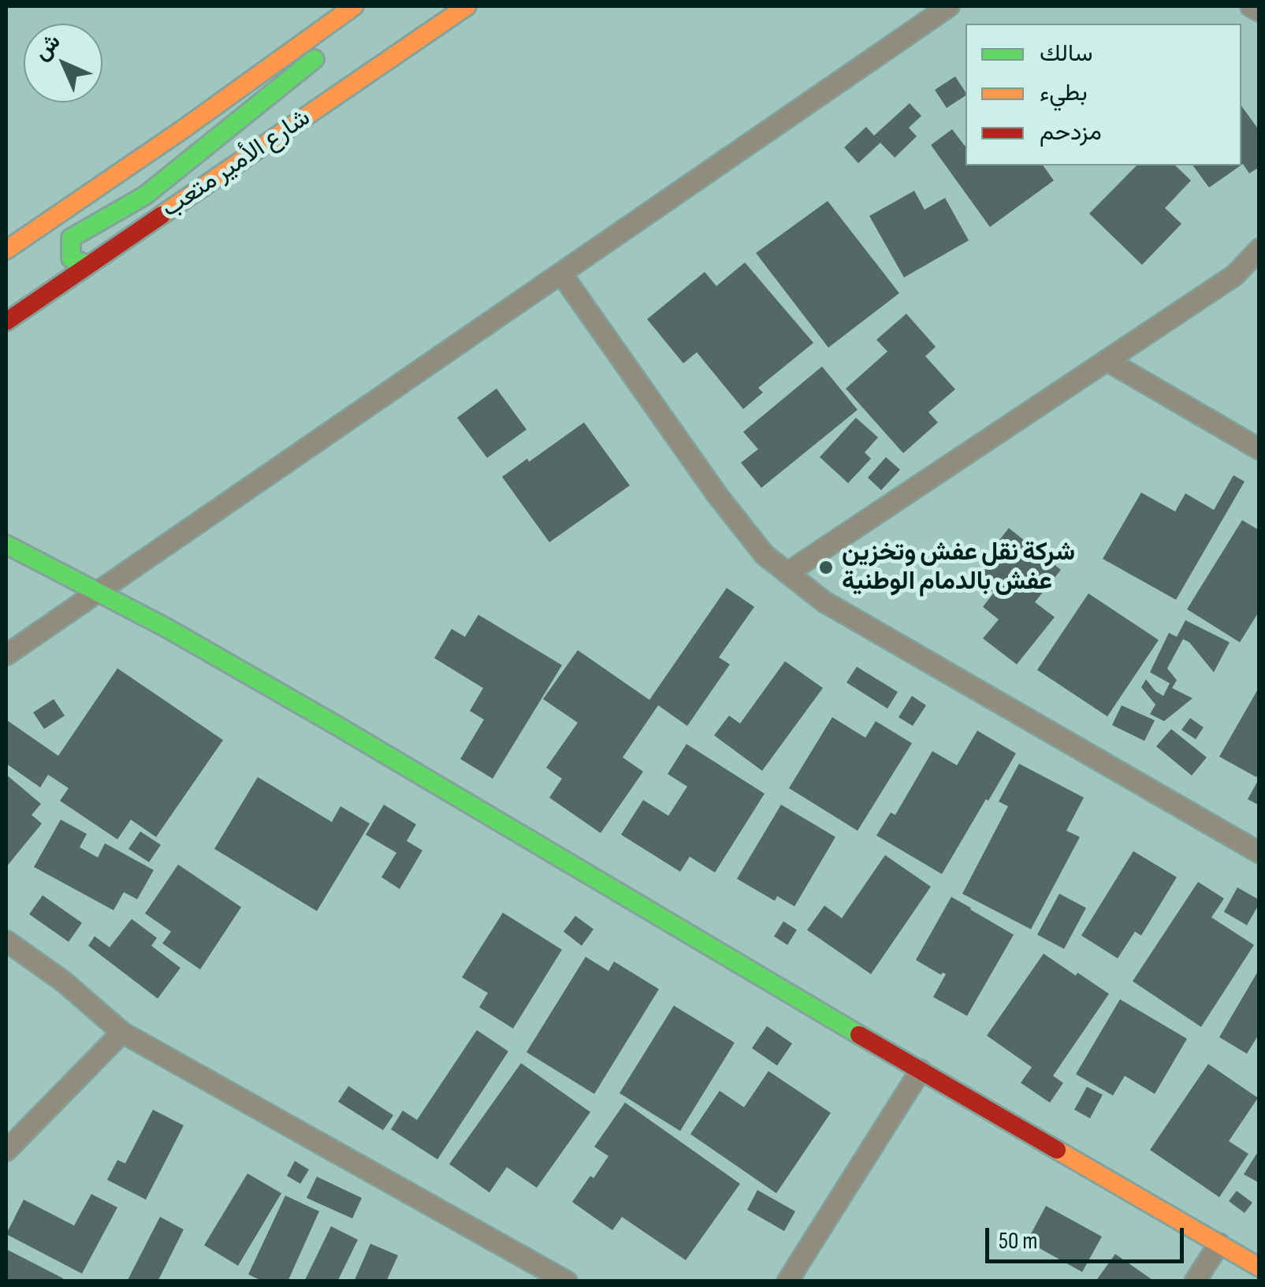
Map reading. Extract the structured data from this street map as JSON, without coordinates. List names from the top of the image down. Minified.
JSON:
{"streets":{"street":["شارع الأمير متعب"]},"places":["شركة نقل عفش وتخزين عفش بالدمام الوطنية"],"legend":["سالك","بطيء","مزدحم"],"scale_bar":"50 m","north":"top left"}
